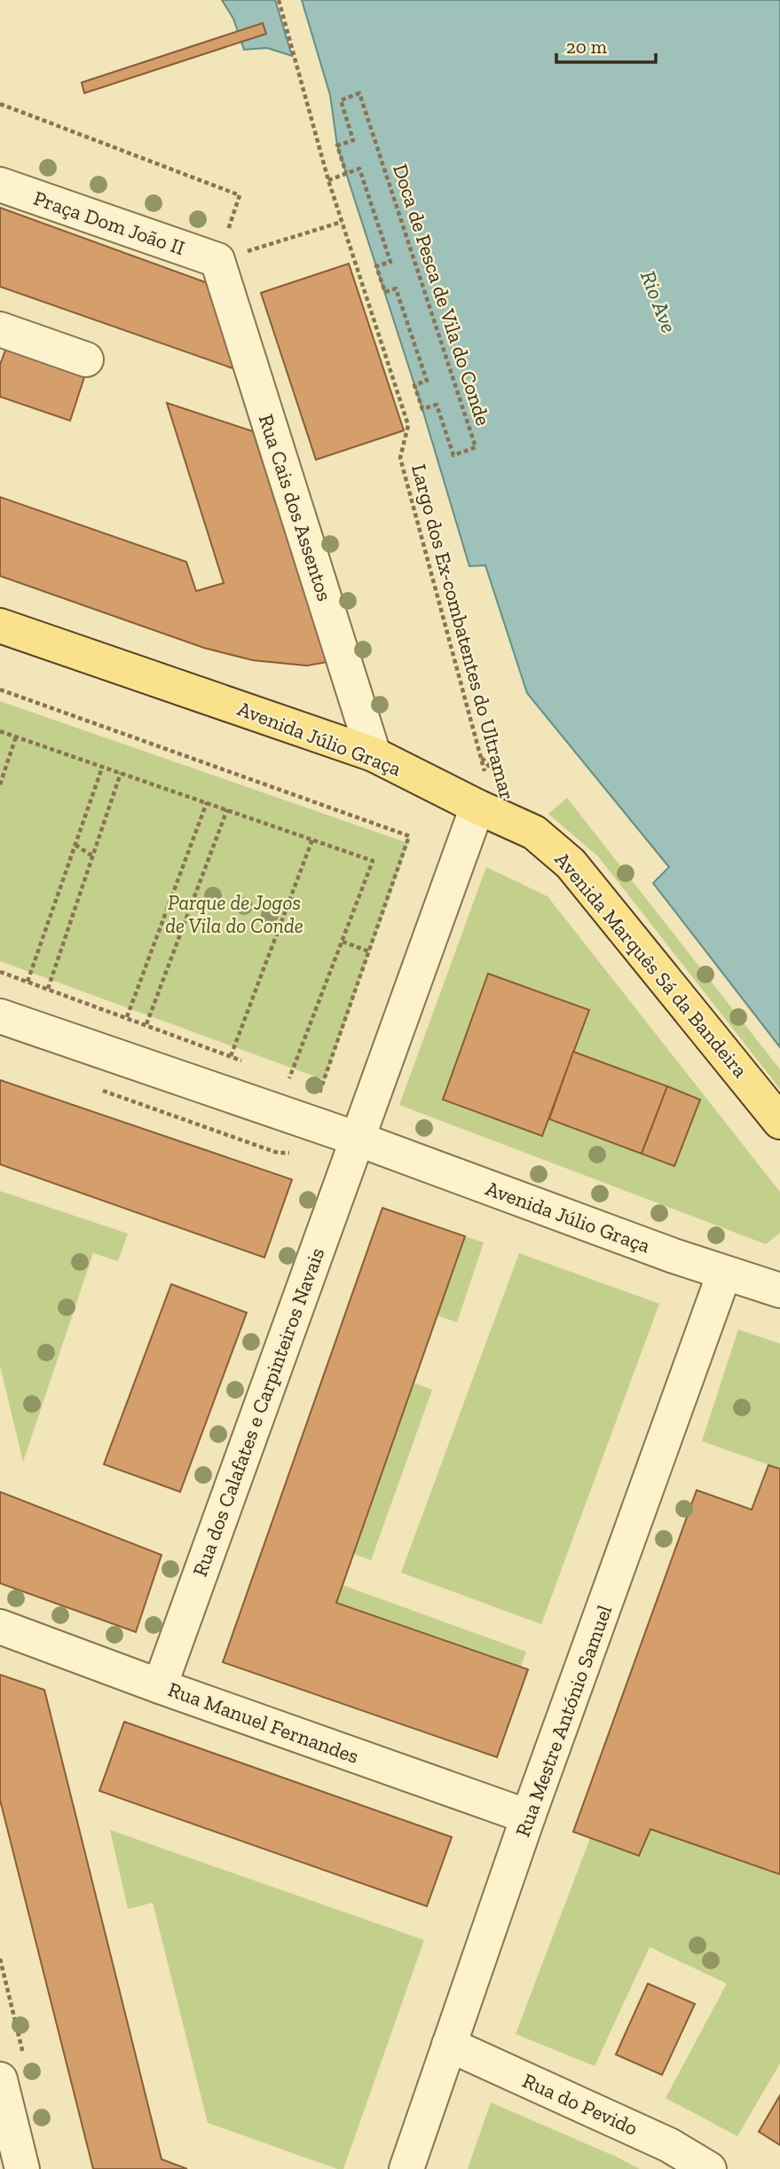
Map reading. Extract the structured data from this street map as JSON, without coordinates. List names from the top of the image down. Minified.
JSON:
{"streets":{"main road":["Avenida Júlio Graça","Avenida Marquês Sá da Bandeira"],"street":["Praça Dom João II","Rua Cais dos Assentos","Rua dos Calafates e Carpinteiros Navais","Rua Mestre António Samuel","Rua Manuel Fernandes","Rua do Pevido"],"path":["Doca de Pesca de Vila do Conde","Largo dos Ex-combatentes do Ultramar"]},"crossings":[["Praça Dom João II","Rua Cais dos Assentos"],["Rua Cais dos Assentos","Avenida Júlio Graça"],["Largo dos Ex-combatentes do Ultramar","Avenida Júlio Graça"],["Largo dos Ex-combatentes do Ultramar","Avenida Marquês Sá da Bandeira"],["Avenida Júlio Graça","Avenida Marquês Sá da Bandeira"],["Avenida Júlio Graça","Rua dos Calafates e Carpinteiros Navais"],["Avenida Júlio Graça","Rua Mestre António Samuel"],["Rua dos Calafates e Carpinteiros Navais","Rua Manuel Fernandes"],["Rua Mestre António Samuel","Rua Manuel Fernandes"],["Rua Mestre António Samuel","Rua do Pevido"]],"water":["Rio Ave"],"parks":["Parque de Jogos de Vila do Conde"],"scale_bar":"20 m"}
